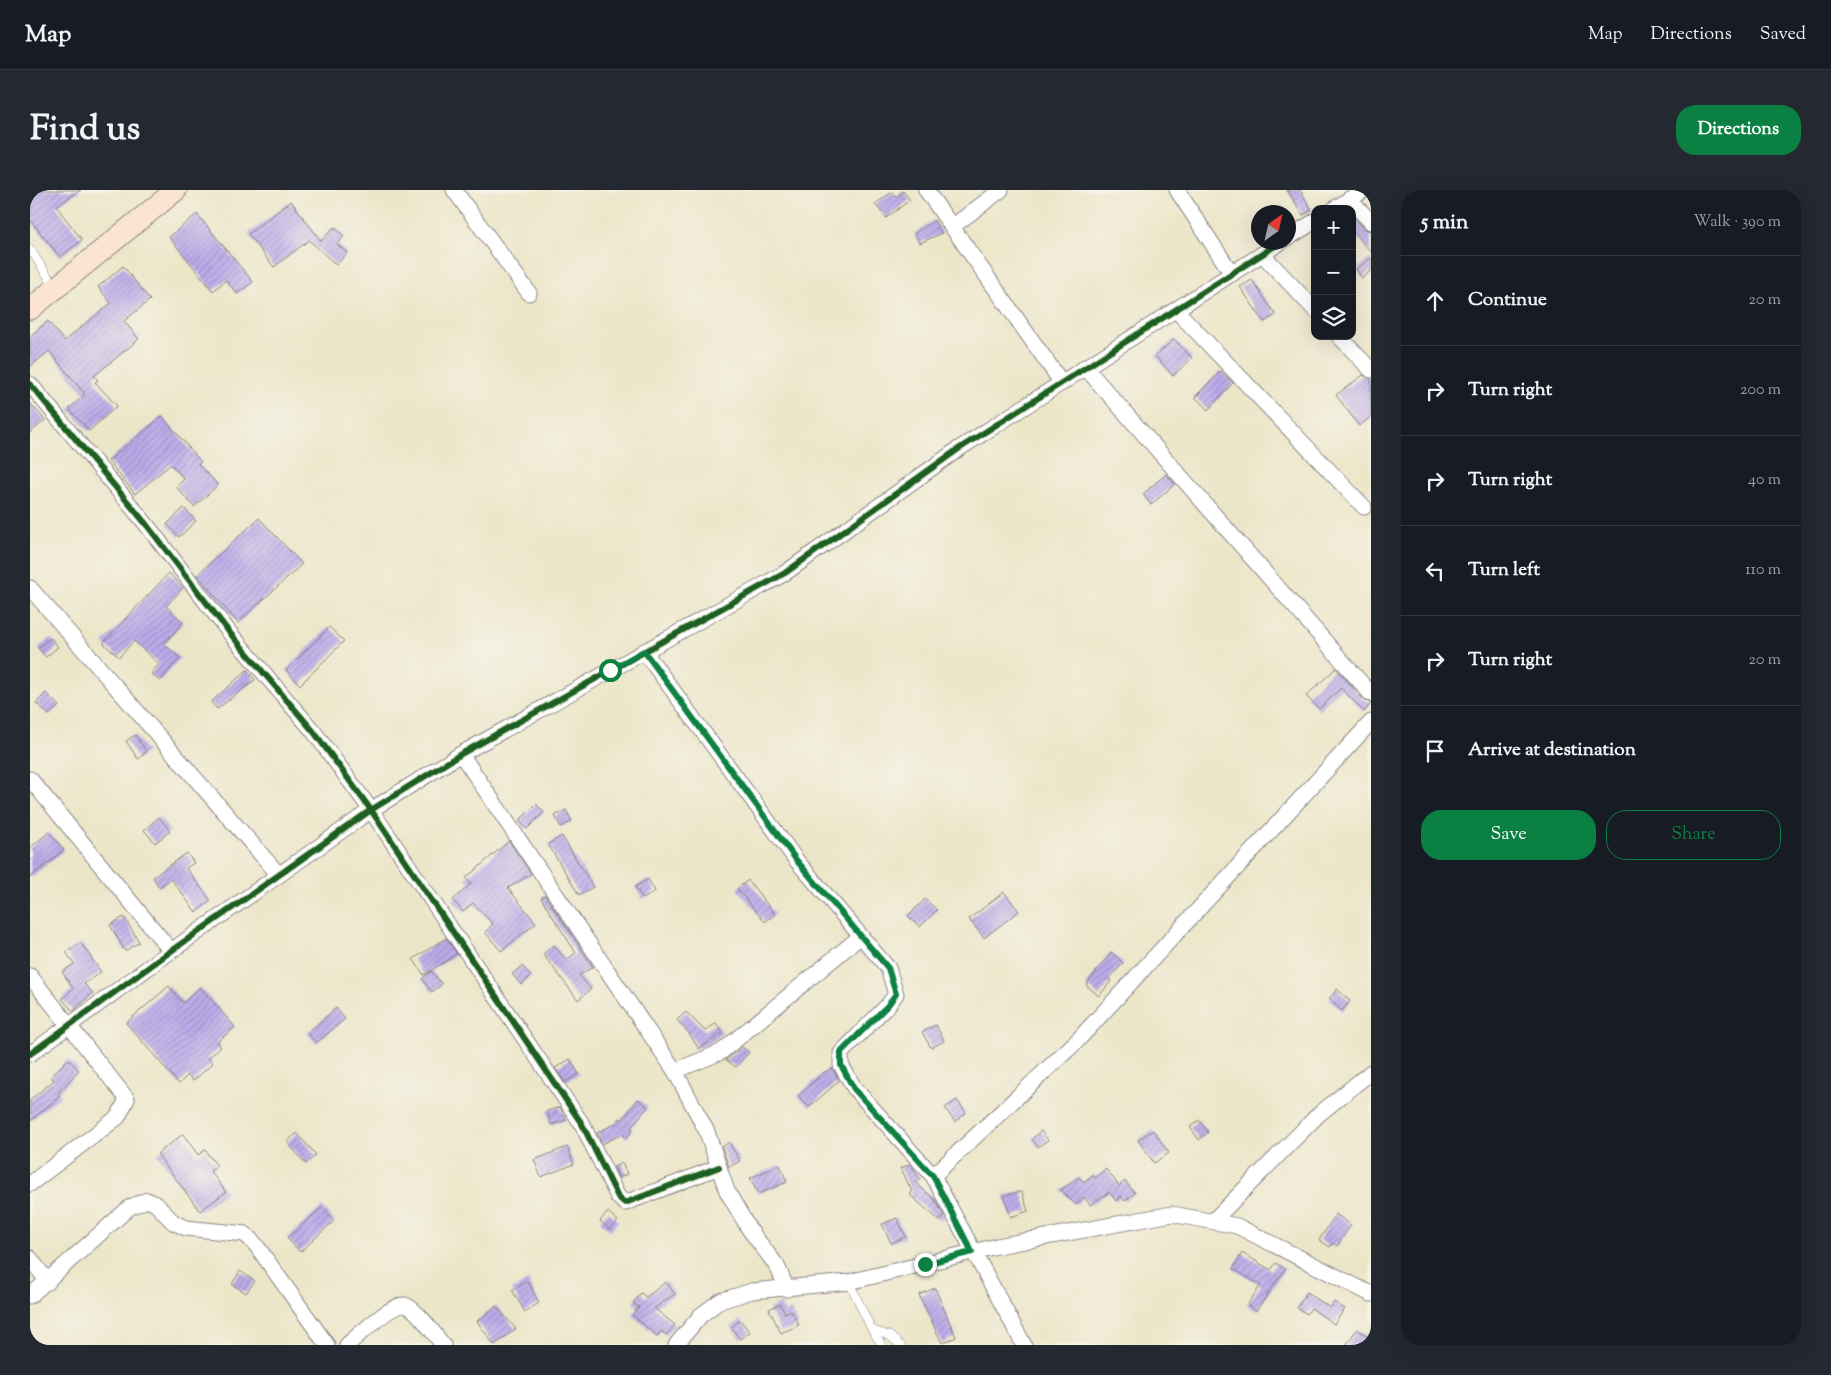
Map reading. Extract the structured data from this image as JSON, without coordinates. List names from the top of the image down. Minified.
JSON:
{"north":"top right","page":{"header":"Map","nav":["Map","Directions","Saved"],"title":"Find us","buttons":["Directions",["Save","Share"]],"heading":["5 min","Walk · 390 m"],"map_buttons":["+","−"],"list":[["Continue","20 m"],["Turn right","200 m"],["Turn right","40 m"],["Turn left","110 m"],["Turn right","20 m"],"Arrive at destination"]}}
